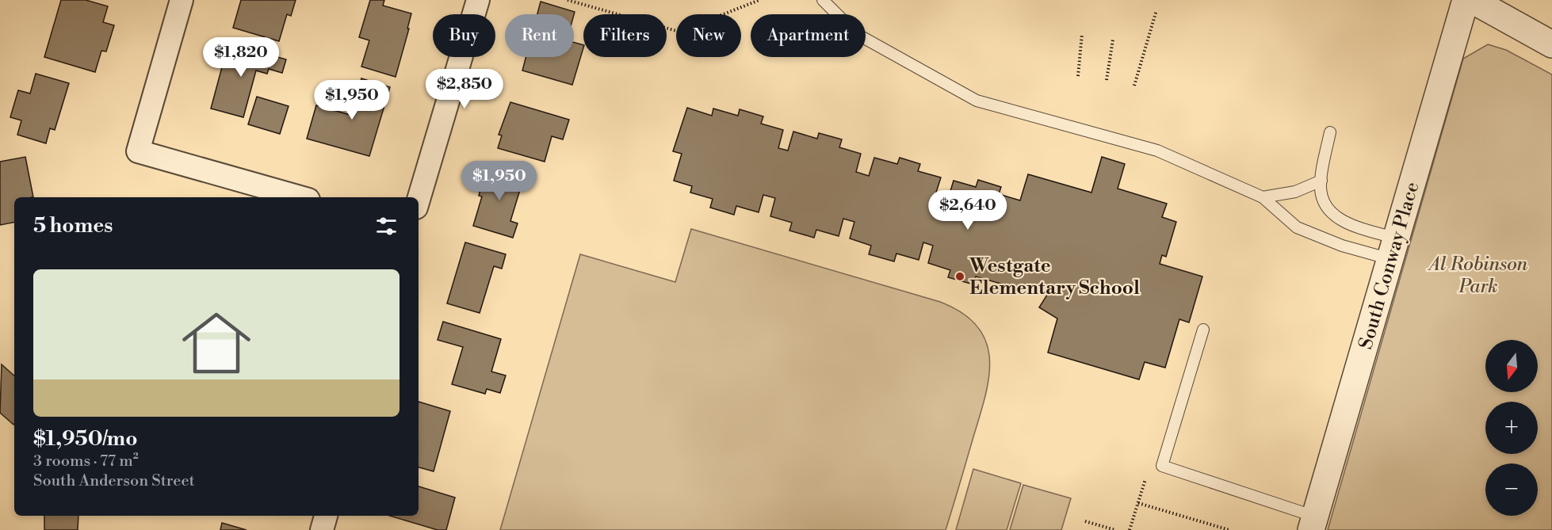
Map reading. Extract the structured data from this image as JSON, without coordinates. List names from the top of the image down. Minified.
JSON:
{"streets":{"street":["South Conway Place"]},"parks":["Al Robinson Park"],"places":["Westgate Elementary School"],"north":"bottom","page":{"chip":["Buy","Rent","Filters","New","Apartment"],"price":["$1,820","$2,850","$1,950","$1,950","$2,640"],"heading":"5 homes","list":[{"name":"$1,950/mo","note":"3 rooms · 77 m² · South Anderson Street"}],"map_buttons":["+","−"]}}
